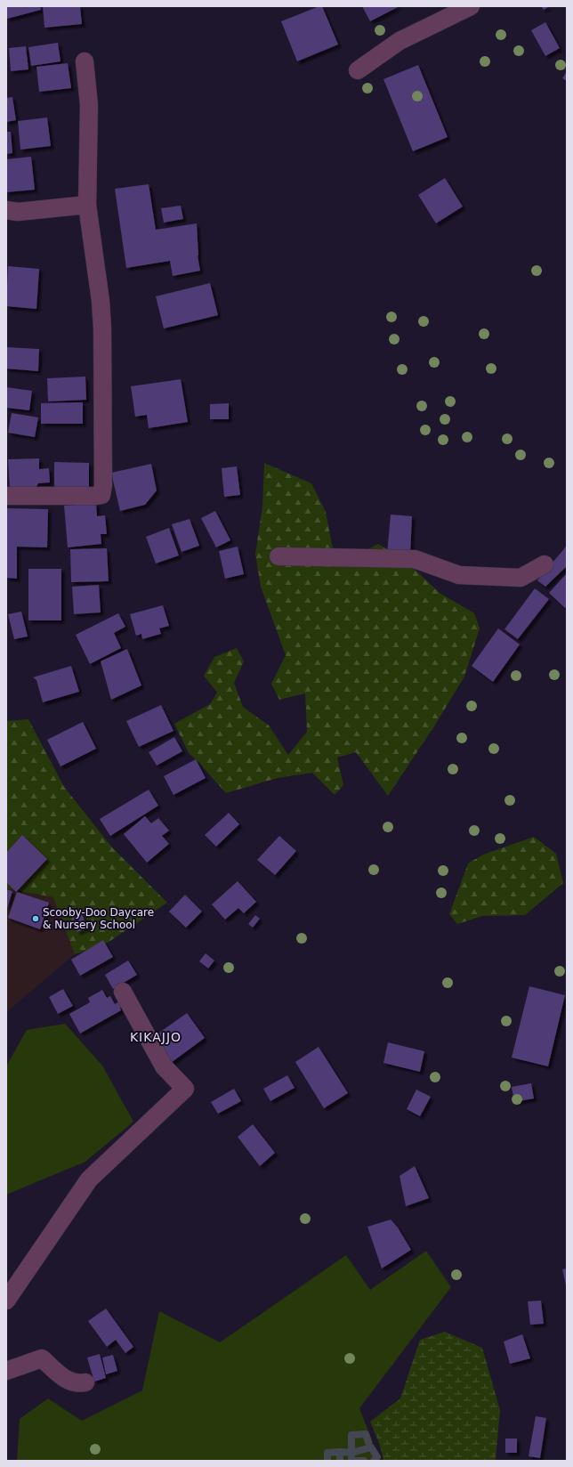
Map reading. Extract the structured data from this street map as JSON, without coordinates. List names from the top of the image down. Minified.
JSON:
{"districts":["KIKAJJO"],"places":["Scooby-Doo Daycare & Nursery School"]}
